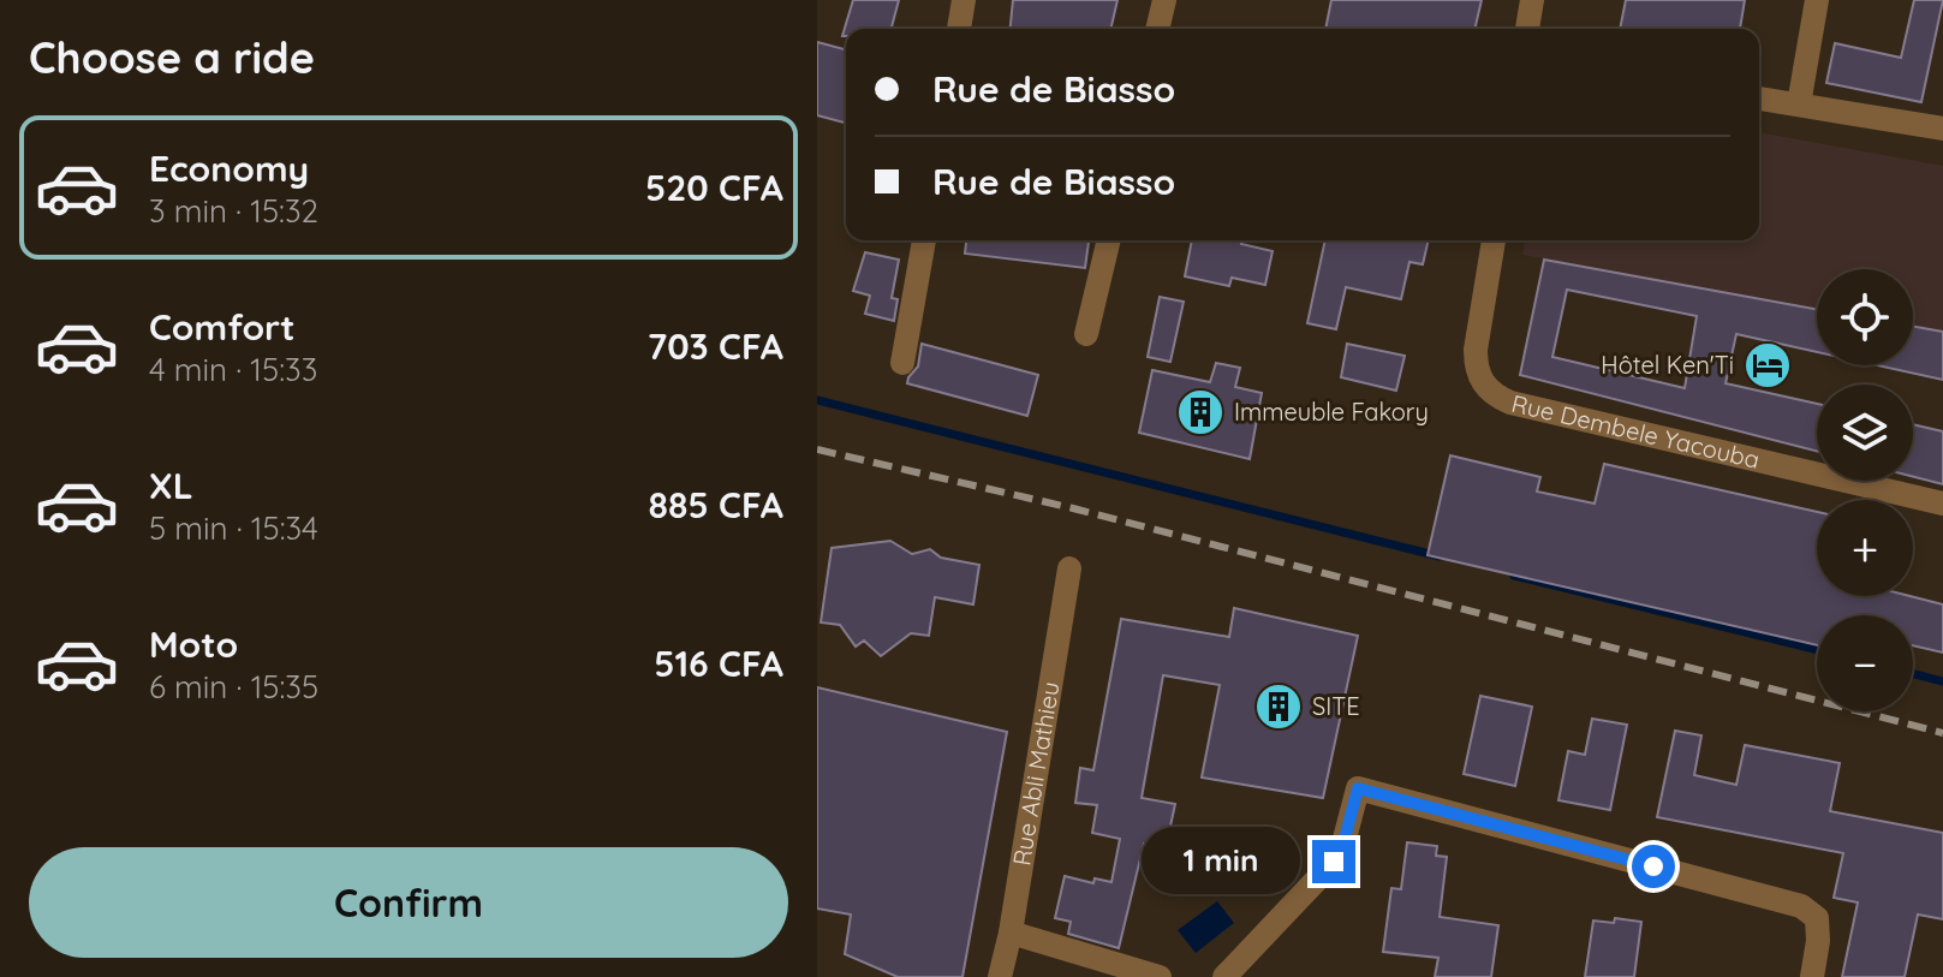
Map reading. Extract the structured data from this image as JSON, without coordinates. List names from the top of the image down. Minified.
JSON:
{"streets":{"street":["Rue Dembele Yacouba","Rue Abli Mathieu"]},"places":{"hotel":["Hôtel Ken'Ti"],"building":["Immeuble Fakory","SITE"]},"page":{"heading":"Choose a ride","banner":["Rue de Biasso","Rue de Biasso"],"list":[{"name":"Economy","note":"3 min · 15:32","value":"520 CFA"},{"name":"Comfort","note":"4 min · 15:33","value":"703 CFA"},{"name":"XL","note":"5 min · 15:34","value":"885 CFA"},{"name":"Moto","note":"6 min · 15:35","value":"516 CFA"}],"map_buttons":["+","−"],"bubble":"1 min","buttons":"Confirm"}}
